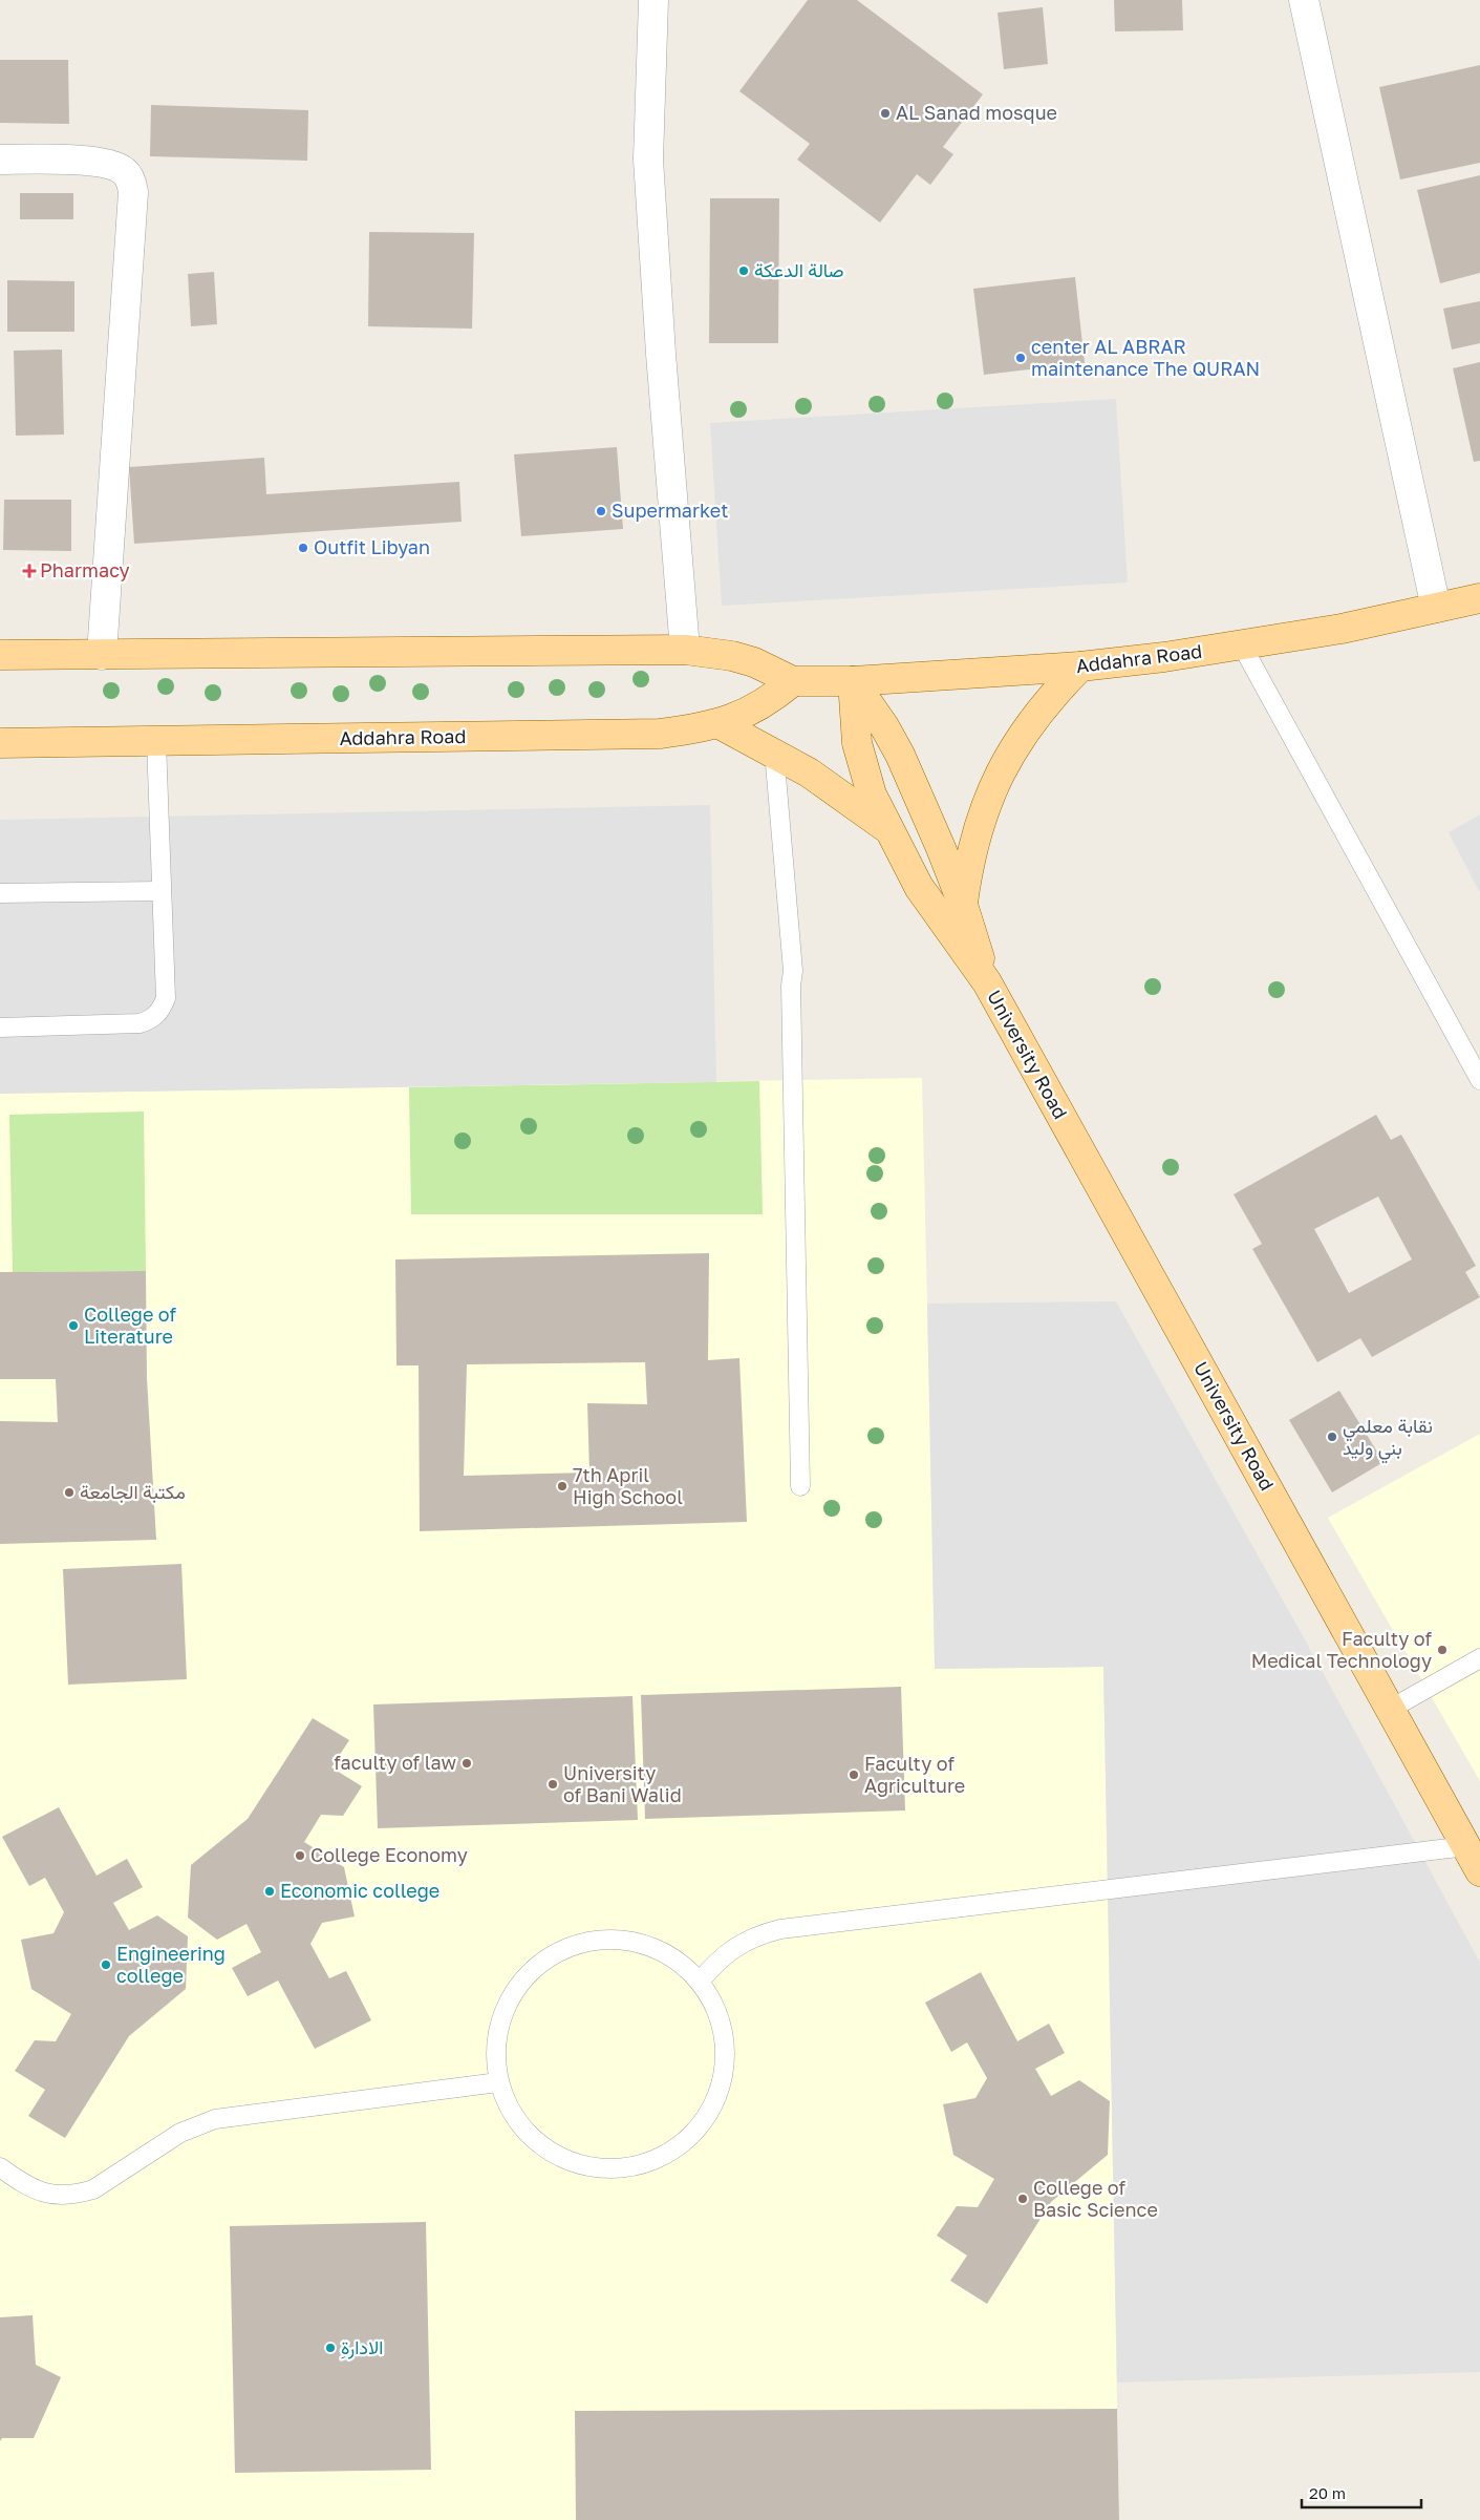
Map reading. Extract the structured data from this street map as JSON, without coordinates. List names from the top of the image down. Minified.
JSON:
{"streets":{"main road":["Addahra Road","University Road"]},"crossings":[["Addahra Road","University Road"]],"places":{"other":["AL Sanad mosque","صالة الدعكة","center AL ABRAR maintenance The QURAN","Supermarket","Outfit Libyan","College of Literature","نقابة معلمي بني وليد","7th April High School","مكتبة الجامعة","Faculty of Medical Technology","faculty of law","Faculty of Agriculture","University of Bani Walid","College Economy","Economic college","Engineering college","College of Basic Science","ِالادارة"],"health":["Pharmacy"]},"scale_bar":"20 m"}
